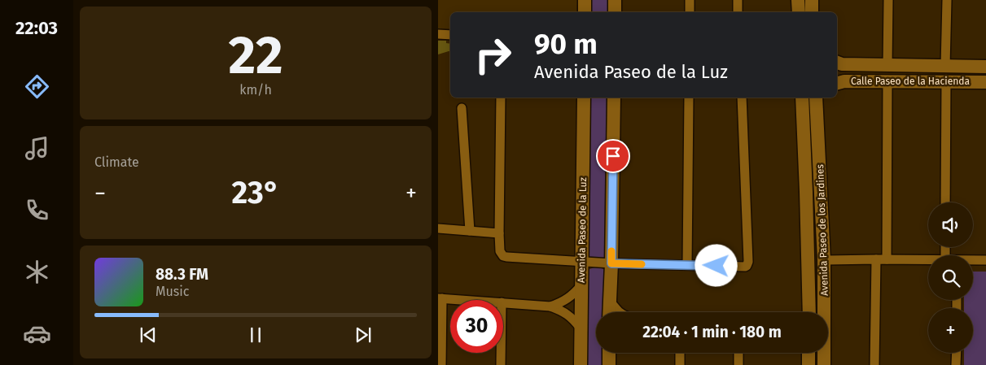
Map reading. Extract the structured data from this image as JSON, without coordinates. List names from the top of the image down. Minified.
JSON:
{"streets":{"street":["Calle Paseo de la Hacienda","Avenida Paseo de la Luz","Avenida Paseo de los Jardines"]},"page":{"tabs":"22:03","tile":[["22","km/h"],"Climate"],"turn":["90 m","Avenida Paseo de la Luz"],"heat":["−","23°","+"],"map_buttons":"+","song":["88.3 FM","Music"],"limit":"30","trip":"22:04 · 1 min · 180 m"}}
